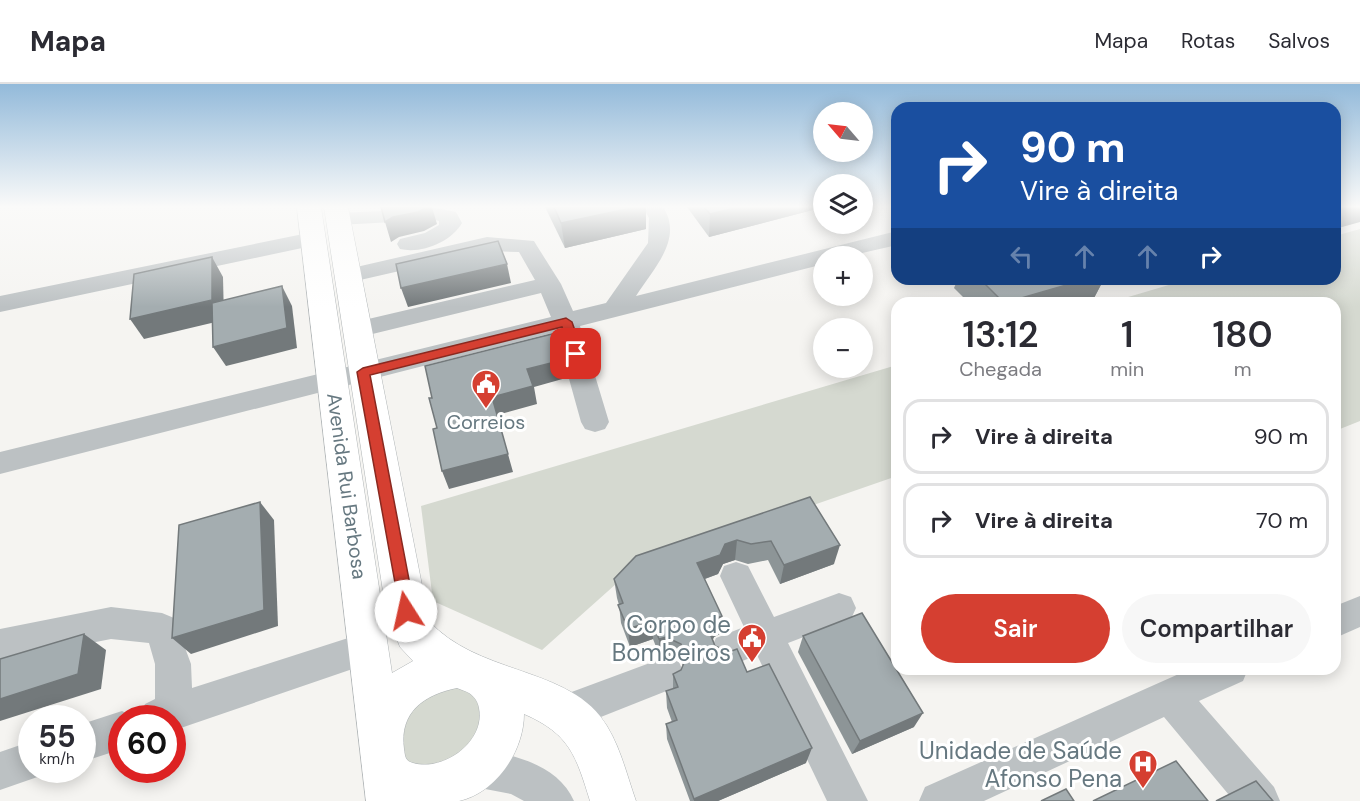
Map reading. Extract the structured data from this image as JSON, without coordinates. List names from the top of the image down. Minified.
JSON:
{"streets":{"main road":["Avenida Rui Barbosa"]},"places":{"public building":["Correios","Corpo de Bombeiros"],"hospital":["Unidade de Saúde Afonso Pena"]},"north":"top left","page":{"header":"Mapa","nav":["Mapa","Rotas","Salvos"],"map_buttons":["+","−"],"turn":["90 m","Vire à direita"],"eta":["13:12","Chegada","1","min","180","m"],"list":[{"name":"Vire à direita","value":"90 m"},{"name":"Vire à direita","value":"70 m"}],"buttons":["Sair","Compartilhar"],"speed":"55 km/h","limit":"60"}}
